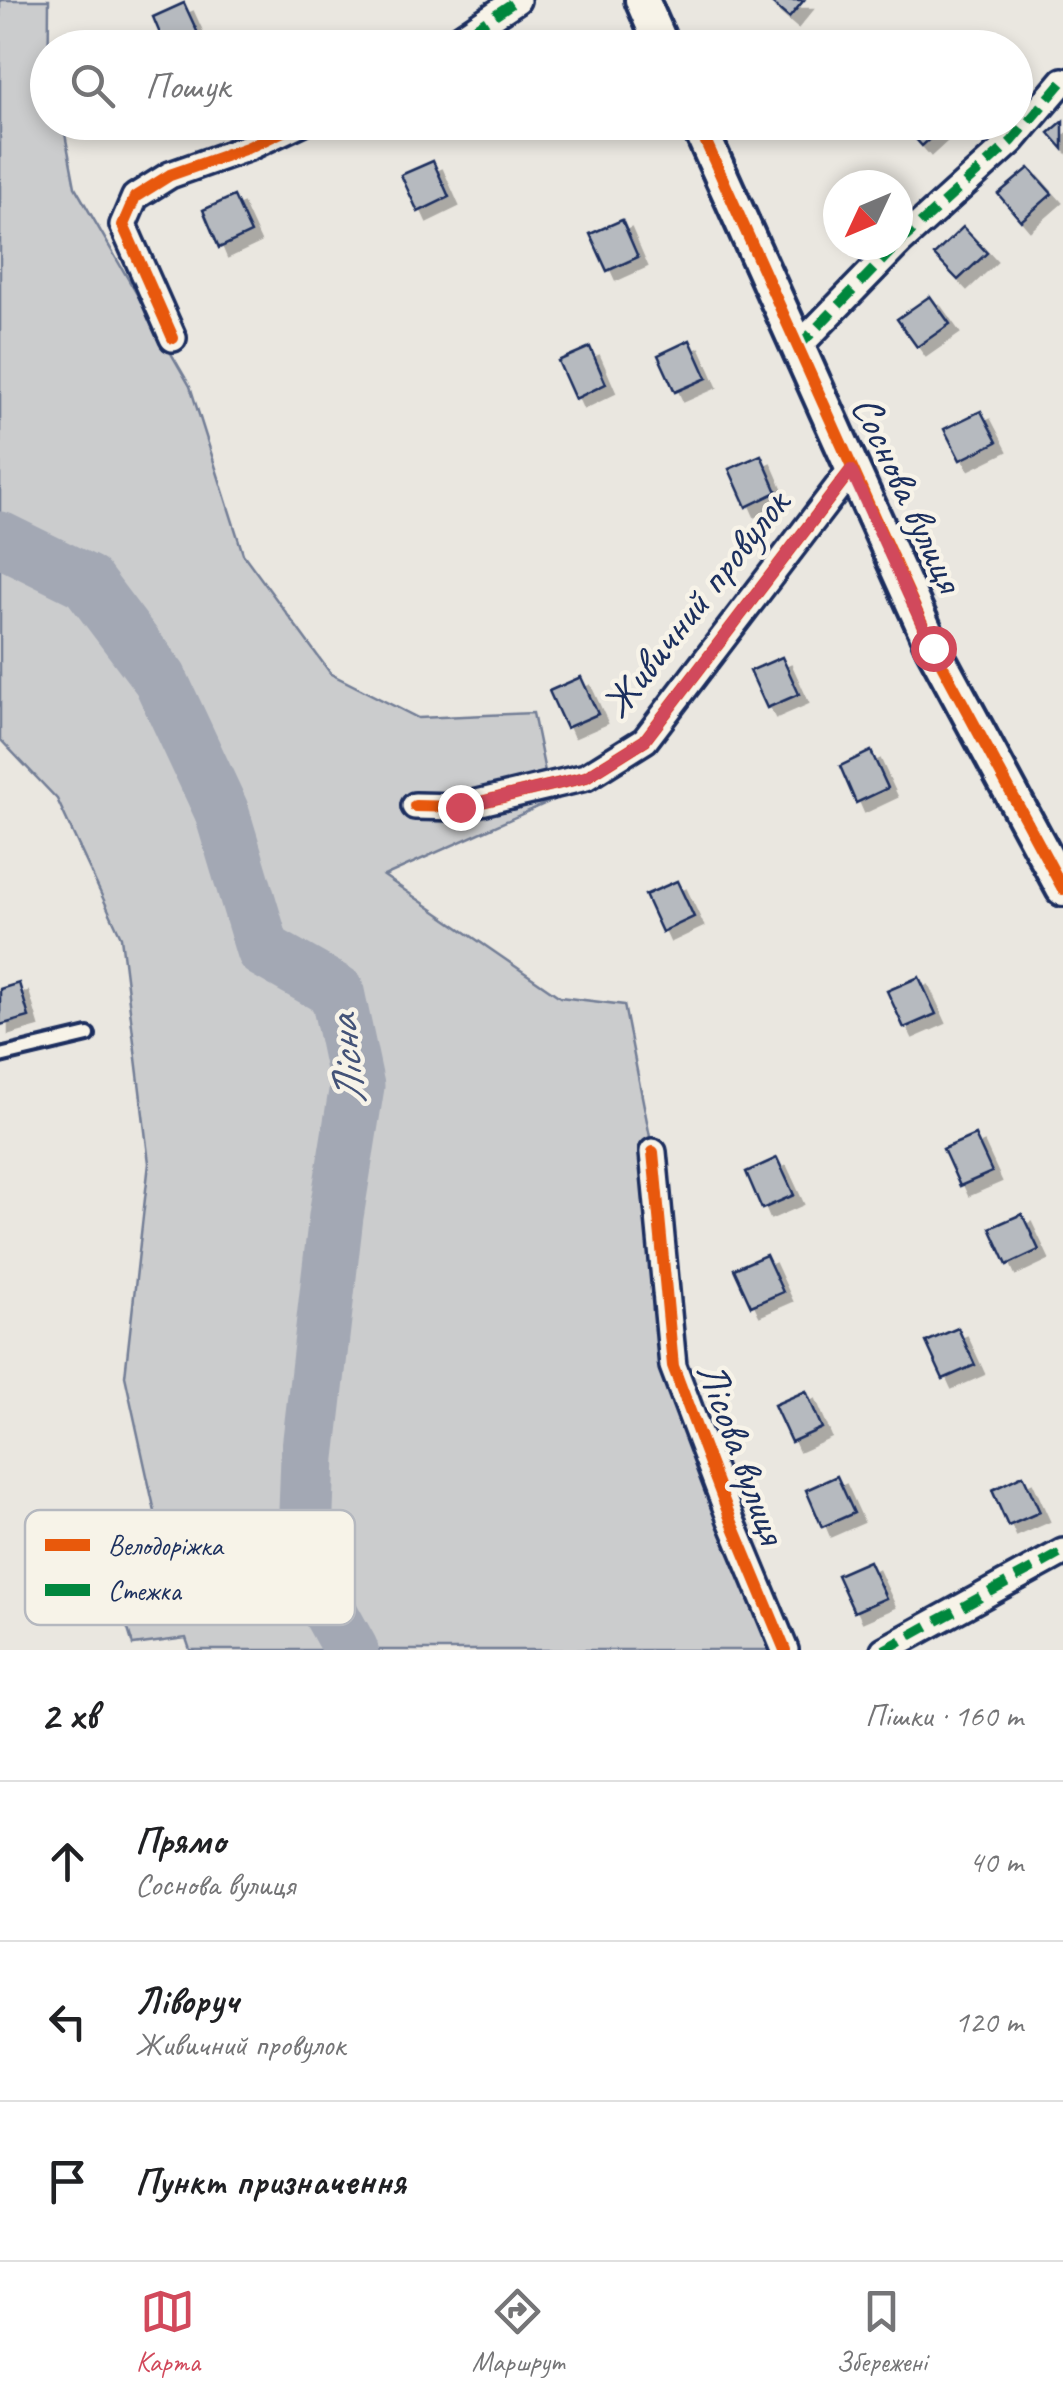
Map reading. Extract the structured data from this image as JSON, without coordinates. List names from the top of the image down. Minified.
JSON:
{"streets":{"street":["Соснова вулиця","Живичний провулок","Лісова вулиця"]},"crossings":[["Соснова вулиця","Живичний провулок"]],"water":["Лісна"],"legend":["Велодоріжка","Стежка"],"north":"bottom left","page":{"search":"Пошук","heading":["2 хв","Пішки · 160 m"],"list":[["Прямо","Соснова вулиця","40 m"],["Ліворуч","Живичний провулок","120 m"],"Пункт призначення"],"nav":["Карта","Маршрут","Збережені"]}}
